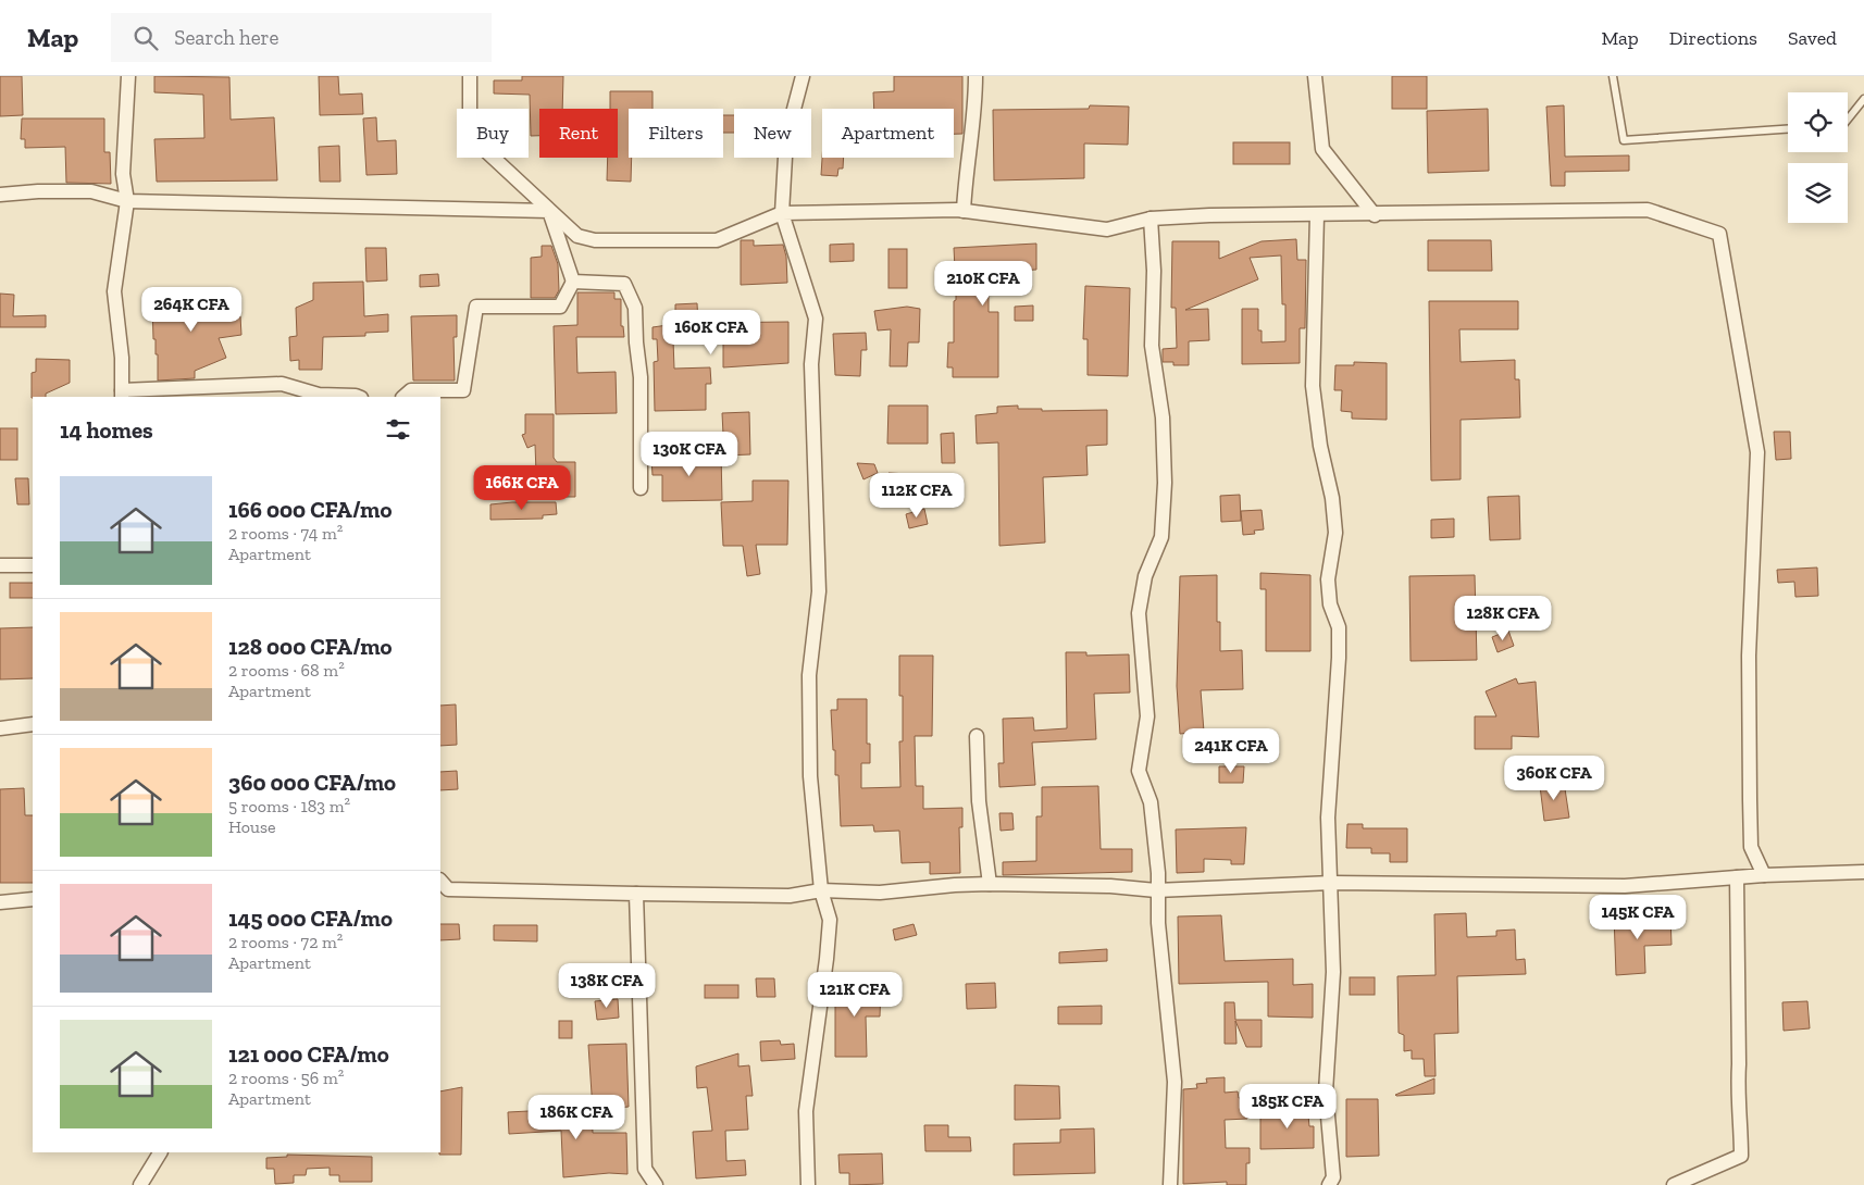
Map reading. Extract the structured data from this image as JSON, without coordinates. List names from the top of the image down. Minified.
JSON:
{"page":{"header":"Map","search":"Search here","nav":["Map","Directions","Saved"],"chip":["Buy","Rent","Filters","New","Apartment"],"price":["210K CFA","264K CFA","160K CFA","130K CFA","166K CFA","112K CFA","128K CFA","241K CFA","360K CFA","145K CFA","138K CFA","121K CFA","185K CFA","186K CFA"],"heading":"14 homes","list":[{"name":"166 000 CFA/mo","note":"2 rooms · 74 m² · Apartment"},{"name":"128 000 CFA/mo","note":"2 rooms · 68 m² · Apartment"},{"name":"360 000 CFA/mo","note":"5 rooms · 183 m² · House"},{"name":"145 000 CFA/mo","note":"2 rooms · 72 m² · Apartment"},{"name":"121 000 CFA/mo","note":"2 rooms · 56 m² · Apartment"}]}}
